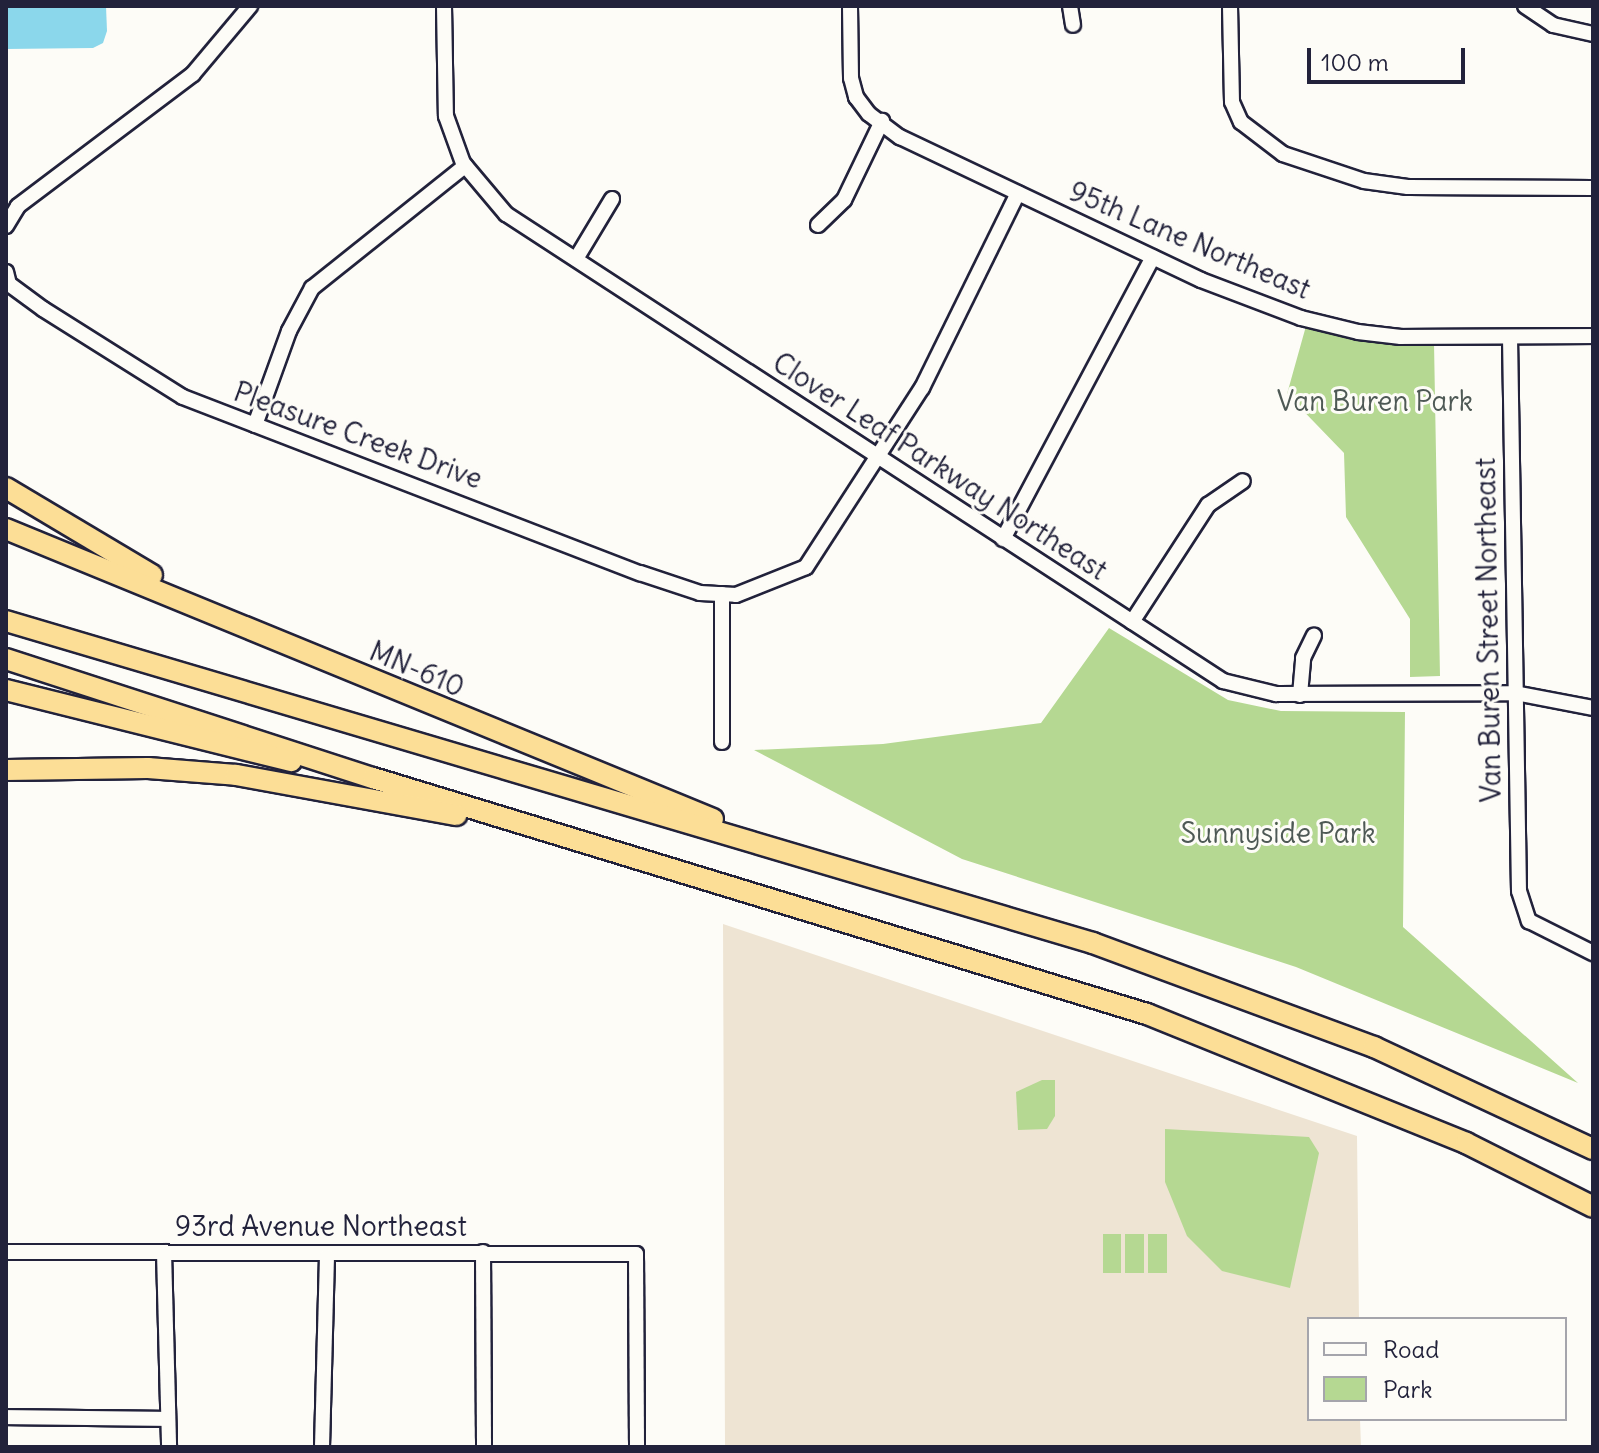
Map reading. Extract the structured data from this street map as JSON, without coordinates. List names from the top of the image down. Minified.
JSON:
{"streets":{"highway":["MN-610"],"street":["95th Lane Northeast","Pleasure Creek Drive","Clover Leaf Parkway Northeast","Van Buren Street Northeast","93rd Avenue Northeast"]},"crossings":[["95th Lane Northeast","Van Buren Street Northeast"],["Clover Leaf Parkway Northeast","Van Buren Street Northeast"]],"parks":["Van Buren Park","Sunnyside Park"],"legend":["Road","Park"],"scale_bar":"100 m"}
